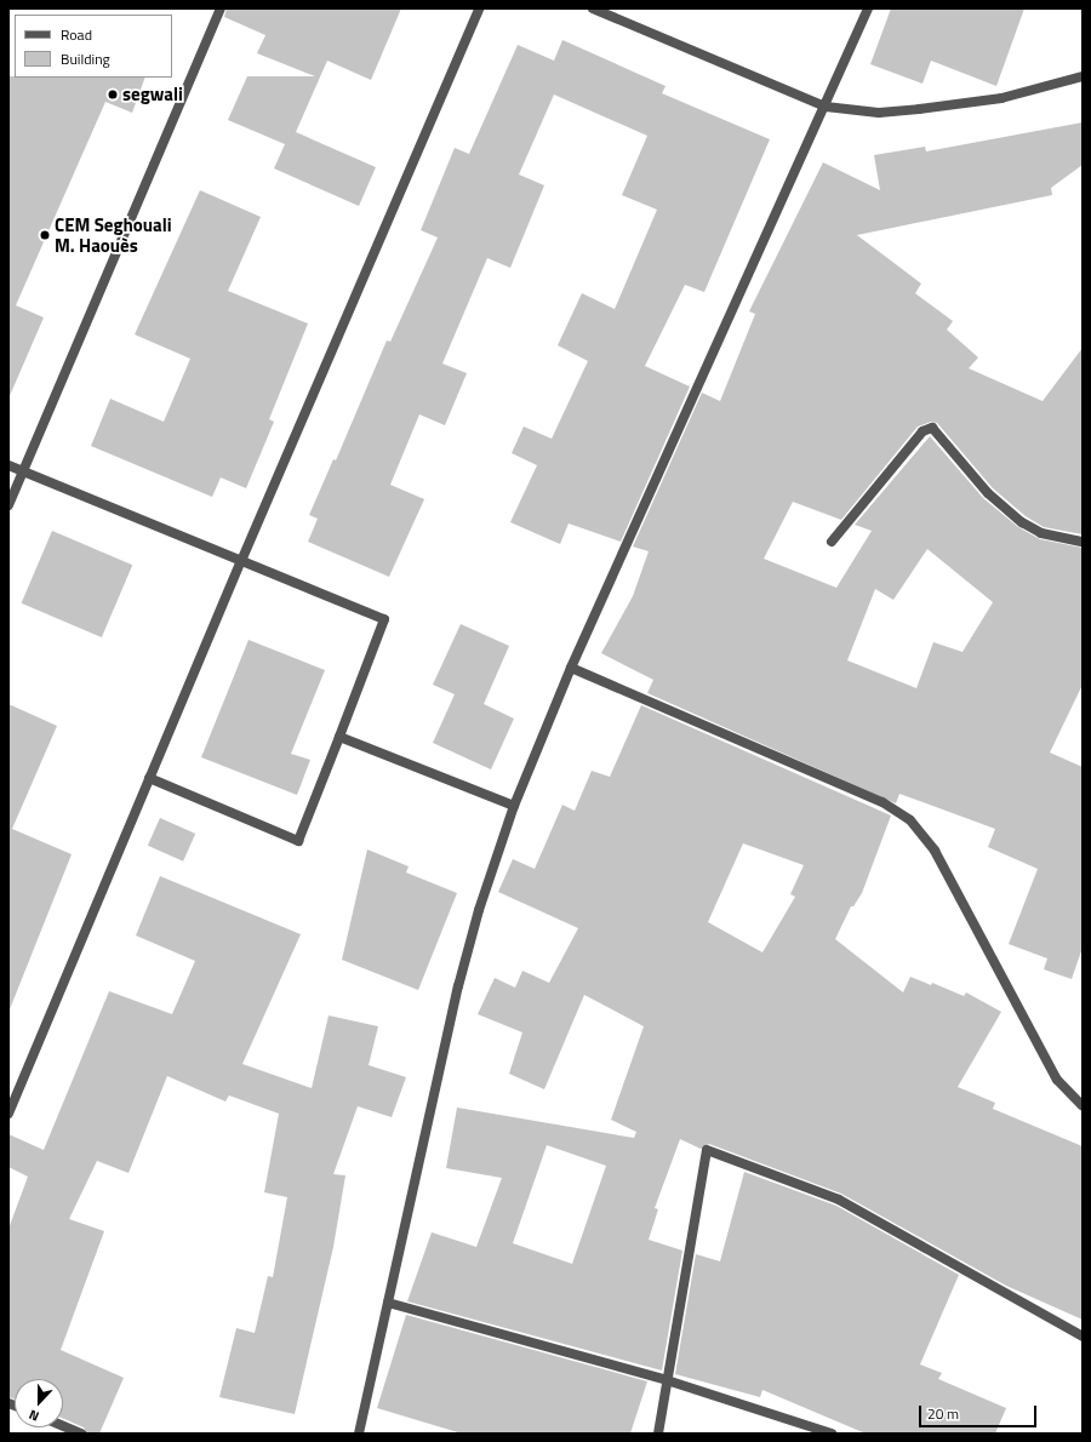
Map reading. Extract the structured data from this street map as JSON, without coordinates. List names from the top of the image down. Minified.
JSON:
{"places":["segwali","CEM Seghouali M. Haouès"],"legend":["Road","Building"],"scale_bar":"20 m","north":"bottom"}
